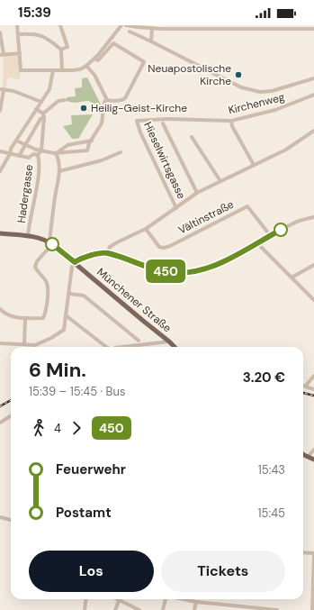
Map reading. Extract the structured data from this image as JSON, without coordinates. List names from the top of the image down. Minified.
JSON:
{"streets":{"main road":["Münchener Straße"],"street":["Kirchenweg","Hieselwirtsgasse","Hadergasse","Vältinstraße"]},"crossings":[["Kirchenweg","Hieselwirtsgasse"],["Hadergasse","Münchener Straße"]],"places":["Neuapostolische Kirche","Heilig-Geist-Kirche"],"lines":["bus line 450"],"page":{"status":"15:39","on_map":"450","heading":["6 Min.","15:39 – 15:45 · Bus","3.20 €"],"legs":["4","450"],"list":[{"name":"Feuerwehr","value":"15:43"},{"name":"Postamt","value":"15:45"}],"buttons":["Los","Tickets"]}}
